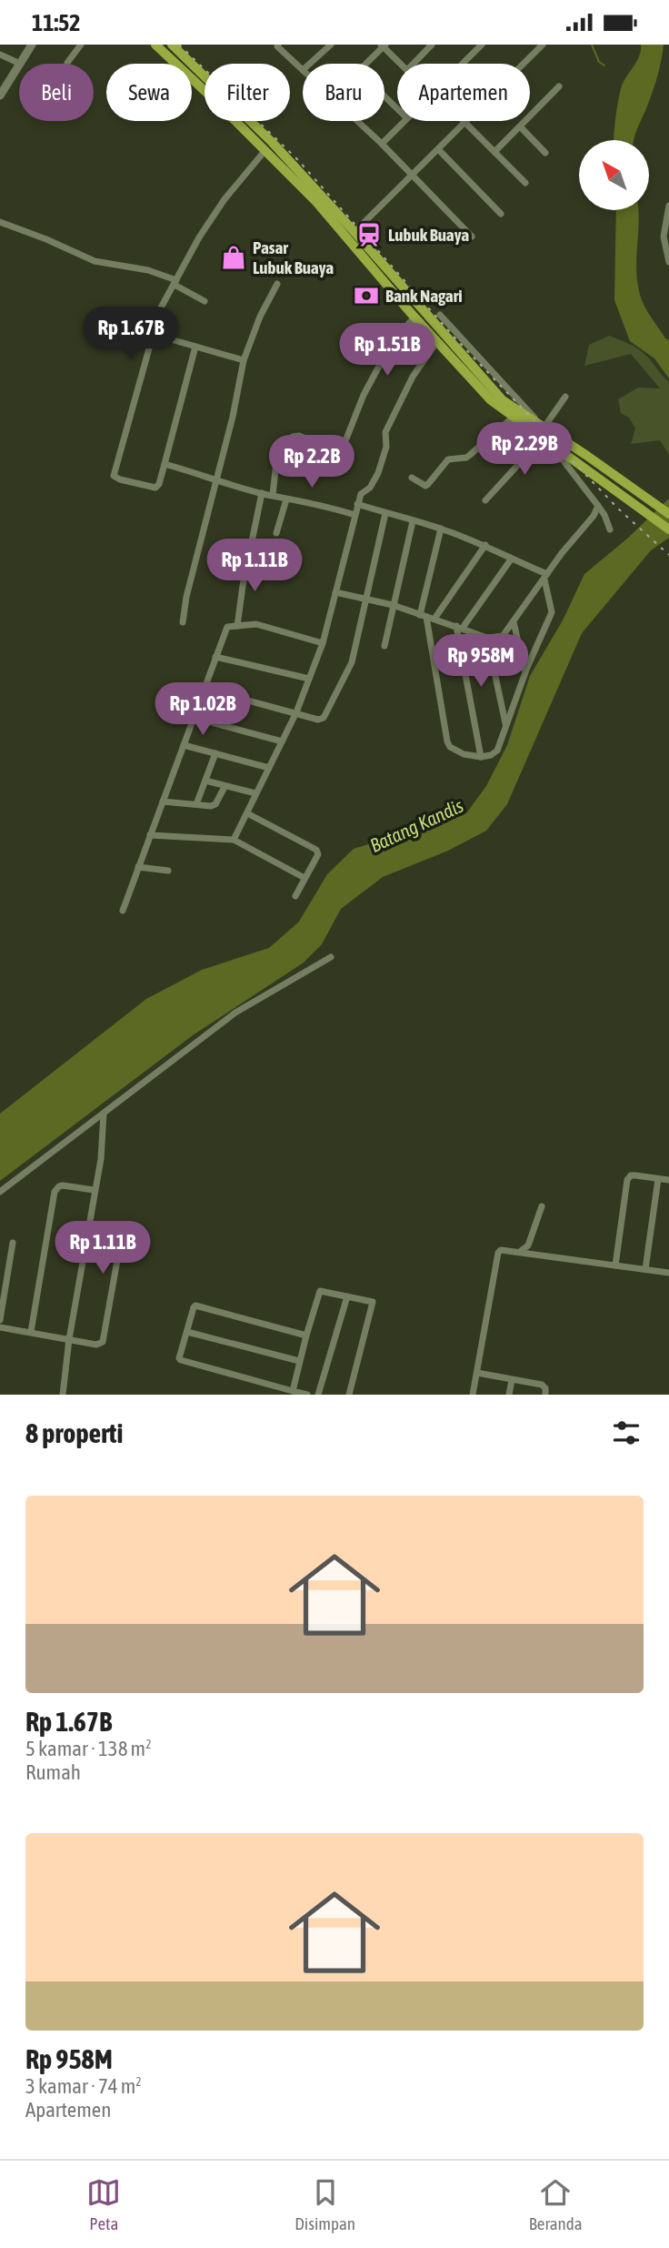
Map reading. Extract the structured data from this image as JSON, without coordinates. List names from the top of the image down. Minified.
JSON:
{"water":["Batang Kandis"],"places":{"station":["Lubuk Buaya"],"shop":["Pasar Lubuk Buaya"],"bank":["Bank Nagari"]},"north":"top left","page":{"status":"11:52","chip":["Beli","Sewa","Filter","Baru","Apartemen"],"price":["Rp 1.67B","Rp 1.51B","Rp 2.29B","Rp 2.2B","Rp 1.11B","Rp 958M","Rp 1.02B","Rp 1.11B"],"heading":"8 properti","list":[{"name":"Rp 1.67B","note":"5 kamar · 138 m² · Rumah"},{"name":"Rp 958M","note":"3 kamar · 74 m² · Apartemen"}],"tabs":["Peta","Disimpan","Beranda"]}}
